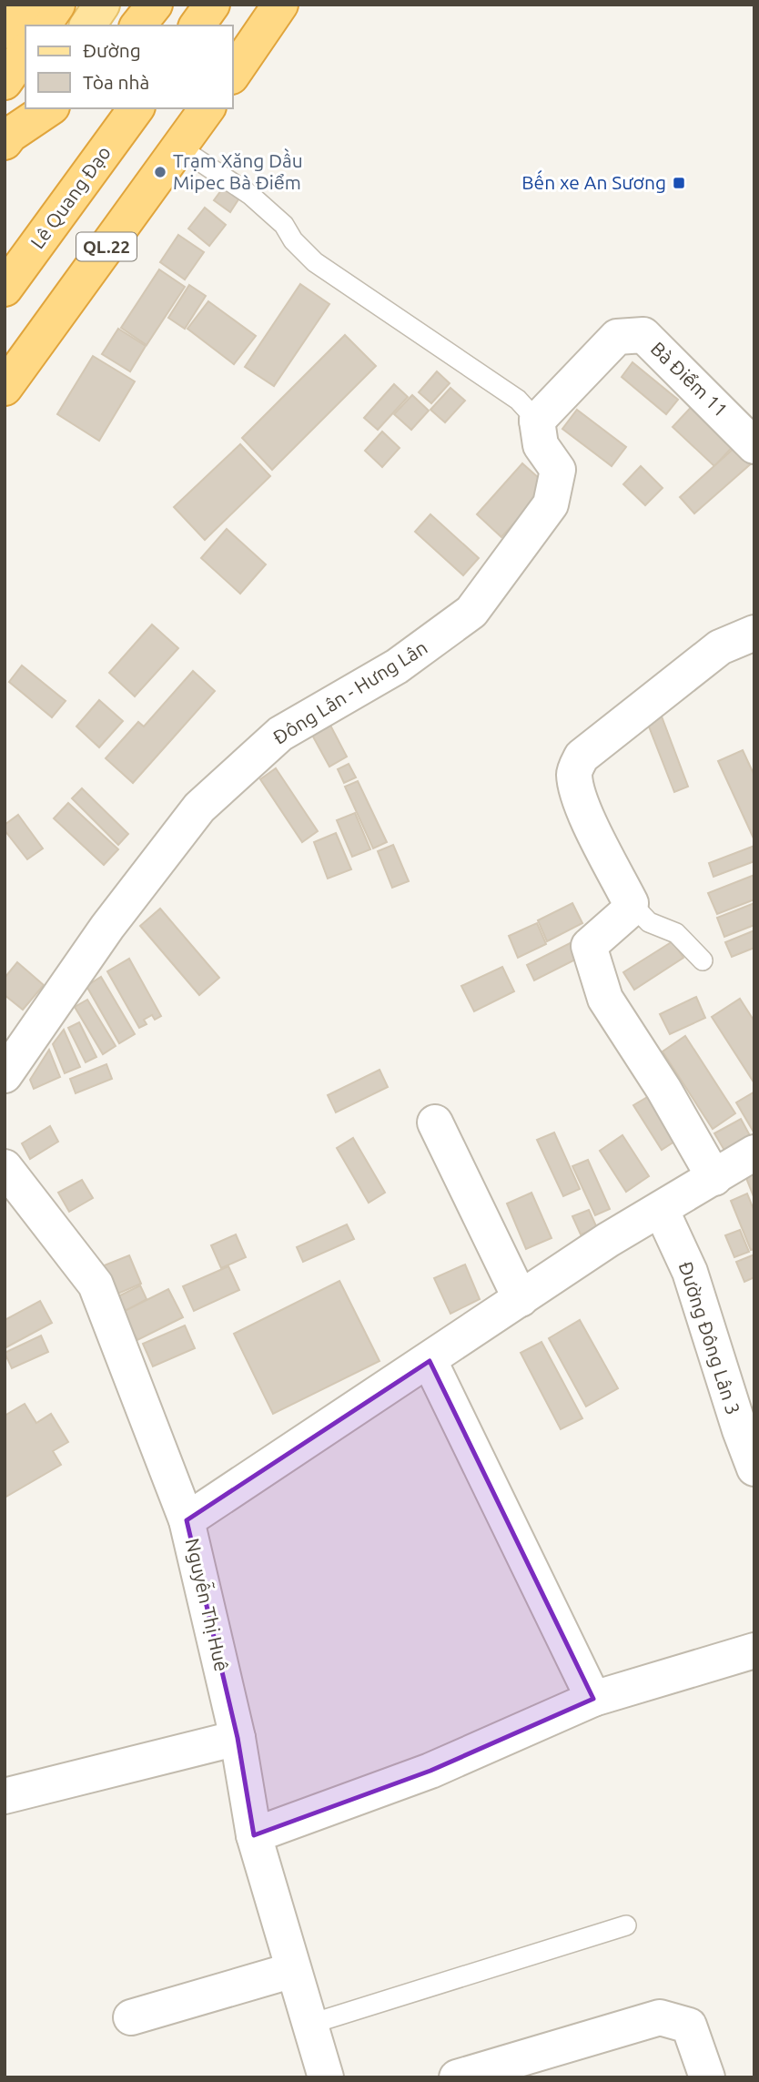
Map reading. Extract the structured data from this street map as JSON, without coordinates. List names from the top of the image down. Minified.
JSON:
{"streets":{"highway":["Lê Quang Đạo","QL.22"],"street":["Bà Điểm 11","Đông Lân - Hưng Lân","Đường Đông Lân 3","Nguyễn Thị Huê"]},"crossings":[["Bà Điểm 11","Đông Lân - Hưng Lân"]],"places":{"other":["Trạm Xăng Dầu Mipec Bà Điểm"],"transit":["Bến xe An Sương"]},"legend":["Đường","Tòa nhà"]}
